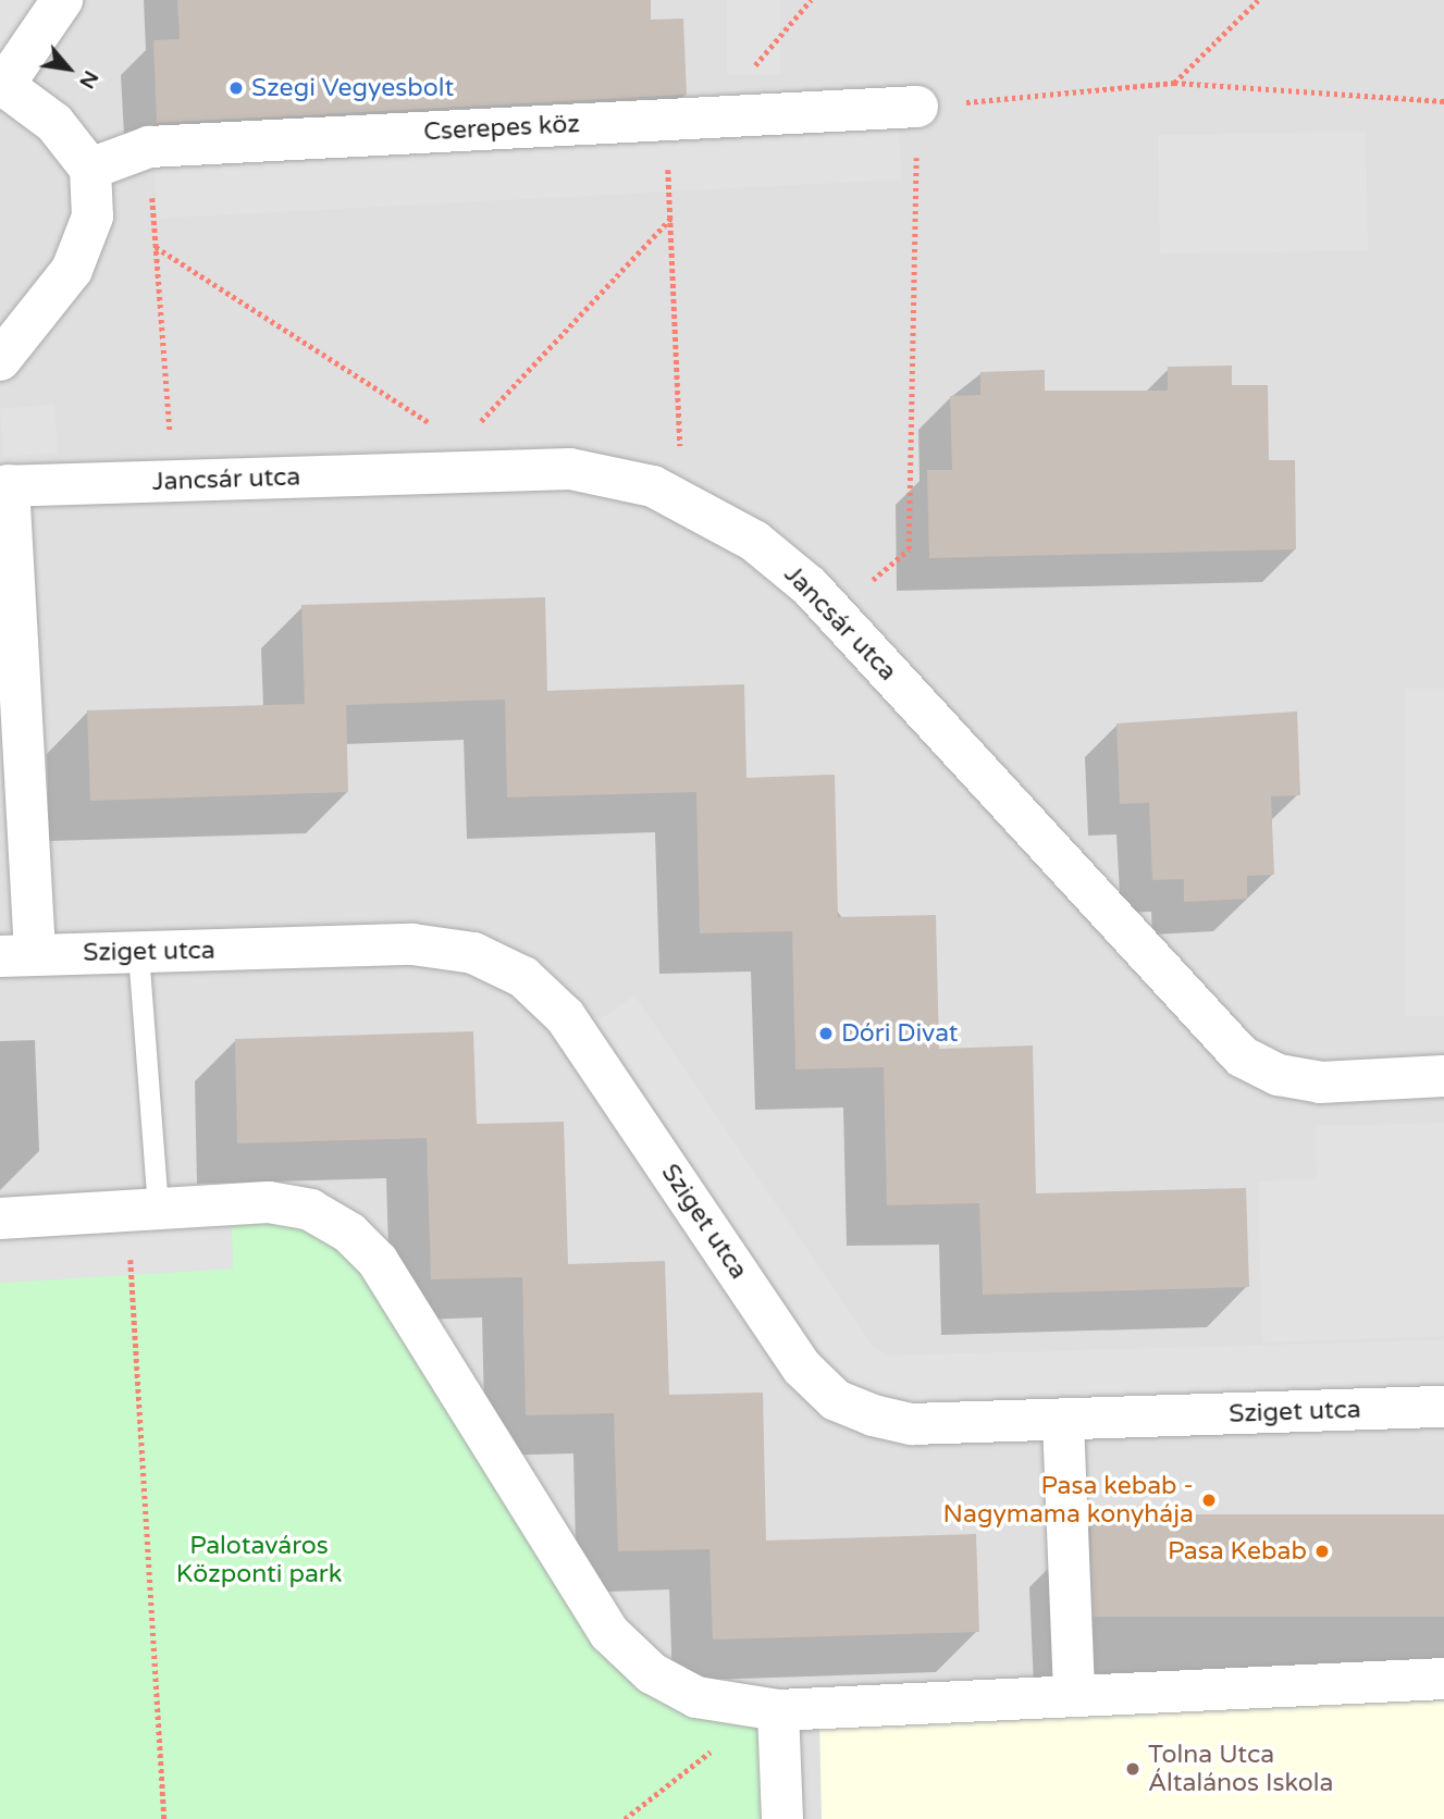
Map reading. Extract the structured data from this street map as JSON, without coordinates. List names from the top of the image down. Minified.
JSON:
{"streets":{"street":["Cserepes köz","Jancsár utca","Sziget utca"]},"parks":["Palotaváros Központi park"],"places":["Szegi Vegyesbolt","Dóri Divat","Pasa kebab - Nagymama konyhája","Pasa Kebab","Tolna Utca Általános Iskola"],"north":"bottom right"}
